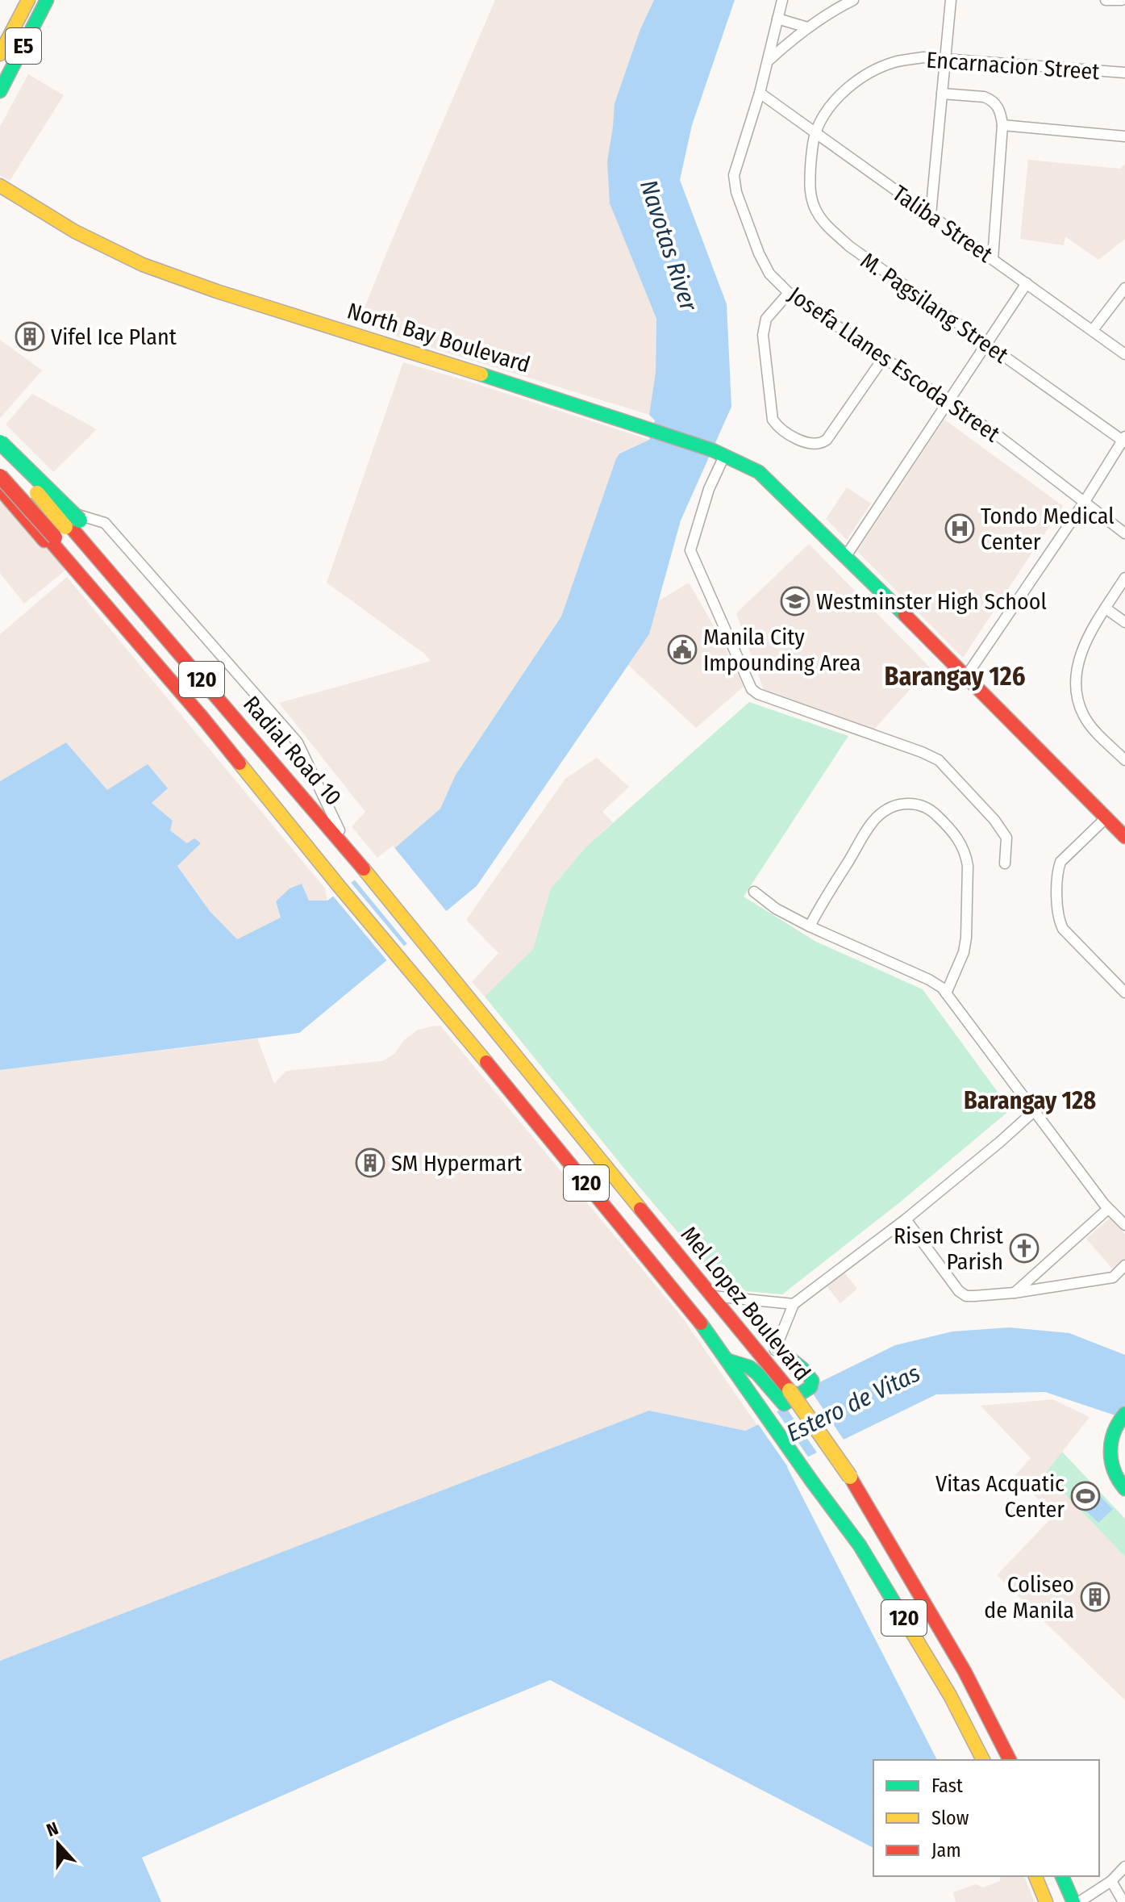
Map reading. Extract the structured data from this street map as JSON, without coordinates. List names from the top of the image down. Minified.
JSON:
{"streets":{"main road":["E5","North Bay Boulevard","120","Radial Road 10","Mel Lopez Boulevard"],"street":["Encarnacion Street","Taliba Street","M. Pagsilang Street","Josefa Llanes Escoda Street"]},"crossings":[["Encarnacion Street","Taliba Street"],["Encarnacion Street","M. Pagsilang Street"],["Taliba Street","M. Pagsilang Street"],["Taliba Street","Josefa Llanes Escoda Street"],["Radial Road 10","Mel Lopez Boulevard"]],"districts":["Barangay 126","Barangay 128"],"water":["Navotas River","Estero de Vitas"],"places":{"building":["Vifel Ice Plant","SM Hypermart","Coliseo de Manila"],"hospital":["Tondo Medical Center"],"school or university":["Westminster High School"],"public building":["Manila City Impounding Area"],"church":["Risen Christ Parish"],"sports":["Vitas Acquatic Center"]},"legend":["Fast","Slow","Jam"],"north":"top"}
